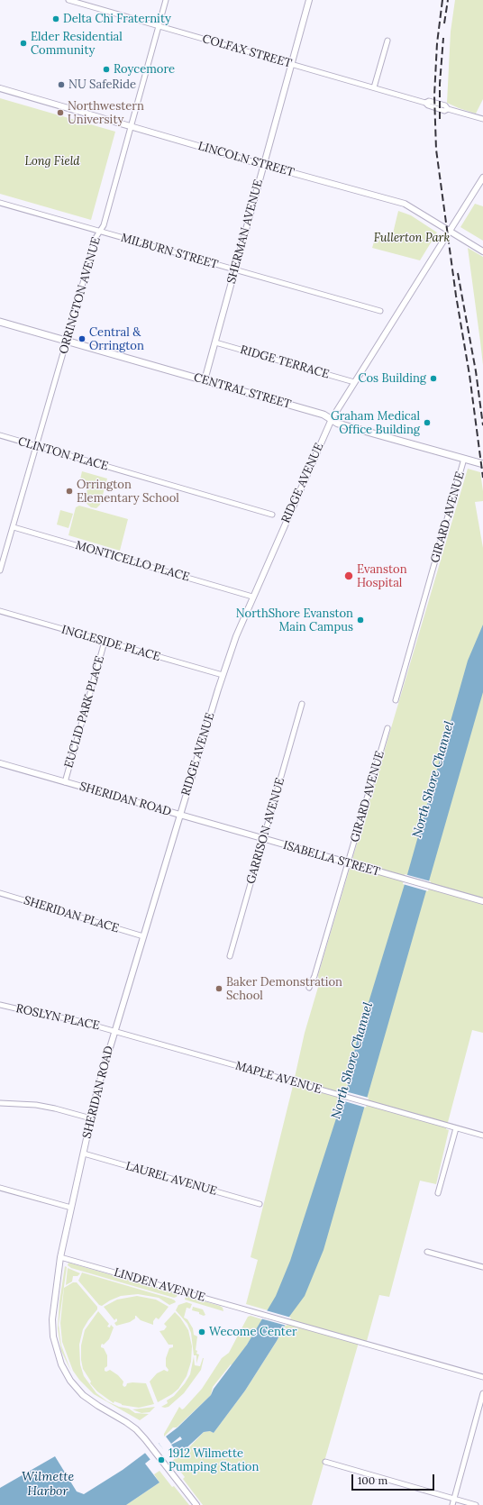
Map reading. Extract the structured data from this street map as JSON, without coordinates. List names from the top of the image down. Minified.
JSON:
{"streets":{"main road":["CENTRAL STREET"],"street":["COLFAX STREET","LINCOLN STREET","SHERMAN AVENUE","MILBURN STREET","ORRINGTON AVENUE","RIDGE TERRACE","CLINTON PLACE","RIDGE AVENUE","GIRARD AVENUE","MONTICELLO PLACE","INGLESIDE PLACE","EUCLID PARK PLACE","SHERIDAN ROAD","GARRISON AVENUE","ISABELLA STREET","SHERIDAN PLACE","ROSLYN PLACE","MAPLE AVENUE","LAUREL AVENUE","LINDEN AVENUE"]},"crossings":[["COLFAX STREET","SHERMAN AVENUE"],["COLFAX STREET","ORRINGTON AVENUE"],["LINCOLN STREET","SHERMAN AVENUE"],["LINCOLN STREET","ORRINGTON AVENUE"],["LINCOLN STREET","RIDGE AVENUE"],["SHERMAN AVENUE","MILBURN STREET"],["SHERMAN AVENUE","RIDGE TERRACE"],["SHERMAN AVENUE","CENTRAL STREET"],["MILBURN STREET","ORRINGTON AVENUE"],["ORRINGTON AVENUE","CENTRAL STREET"],["ORRINGTON AVENUE","CLINTON PLACE"],["ORRINGTON AVENUE","MONTICELLO PLACE"],["RIDGE TERRACE","RIDGE AVENUE"],["CENTRAL STREET","RIDGE AVENUE"],["CENTRAL STREET","GIRARD AVENUE"],["RIDGE AVENUE","MONTICELLO PLACE"],["RIDGE AVENUE","INGLESIDE PLACE"],["RIDGE AVENUE","SHERIDAN ROAD"],["RIDGE AVENUE","ISABELLA STREET"],["GIRARD AVENUE","ISABELLA STREET"],["INGLESIDE PLACE","EUCLID PARK PLACE"],["EUCLID PARK PLACE","SHERIDAN ROAD"],["SHERIDAN ROAD","ISABELLA STREET"],["SHERIDAN ROAD","SHERIDAN PLACE"],["SHERIDAN ROAD","ROSLYN PLACE"],["SHERIDAN ROAD","MAPLE AVENUE"],["SHERIDAN ROAD","LAUREL AVENUE"],["SHERIDAN ROAD","LINDEN AVENUE"],["GARRISON AVENUE","ISABELLA STREET"],["ROSLYN PLACE","MAPLE AVENUE"]],"water":["North Shore Channel","Wilmette Harbor"],"parks":["Long Field","Fullerton Park"],"places":["Delta Chi Fraternity","Elder Residential Community","Roycemore","NU SafeRide","Northwestern University","Central & Orrington","Cos Building","Graham Medical Office Building","Orrington Elementary School","Evanston Hospital","NorthShore Evanston Main Campus","Baker Demonstration School","Wecome Center","1912 Wilmette Pumping Station"],"scale_bar":"100 m"}
